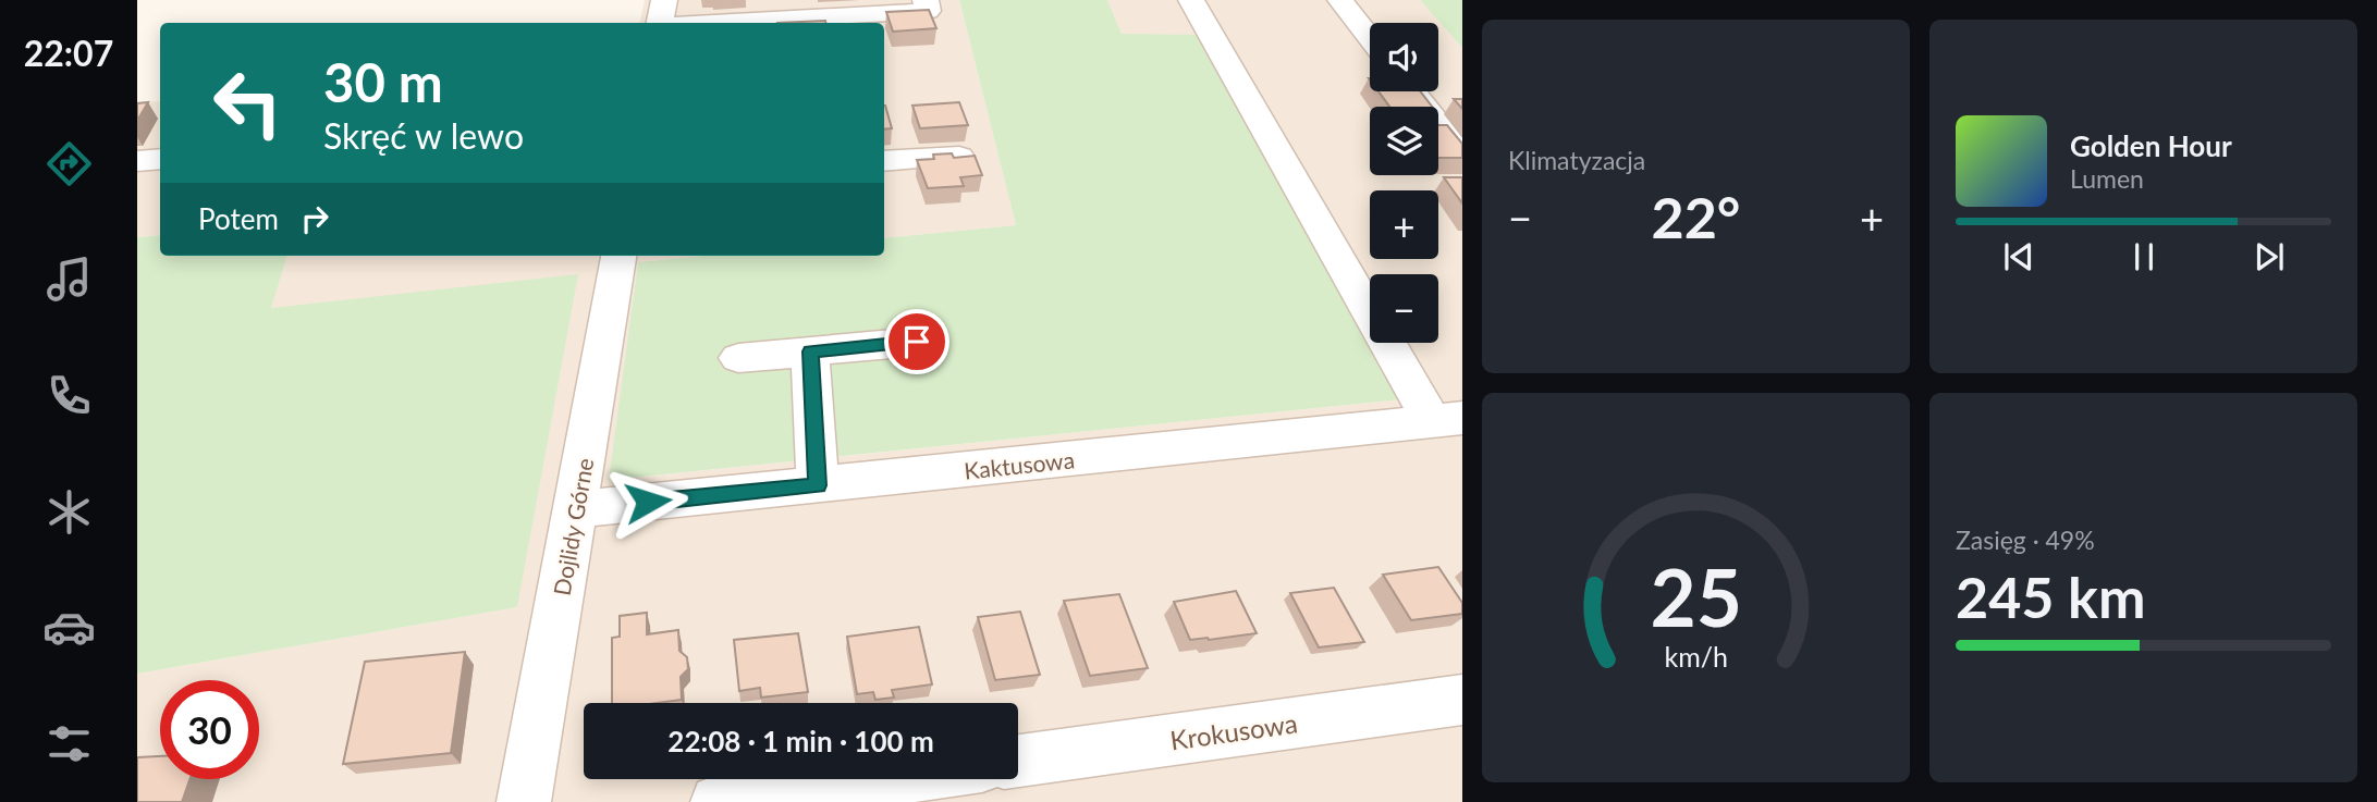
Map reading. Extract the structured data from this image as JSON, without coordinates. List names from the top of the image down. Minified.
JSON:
{"streets":{"street":["Kaktusowa","Dojlidy Górne","Krokusowa"]},"crossings":[["Kaktusowa","Dojlidy Górne"]],"page":{"tabs":"22:07","tile":["Klimatyzacja",["Zasięg · 49%","245 km"]],"map_buttons":["+","−"],"turn":["30 m","Skręć w lewo"],"song":["Golden Hour","Lumen"],"then":"Potem","heat":["−","22°","+"],"limit":"30","trip":"22:08 · 1 min · 100 m","gauge":["25","km/h"]}}
